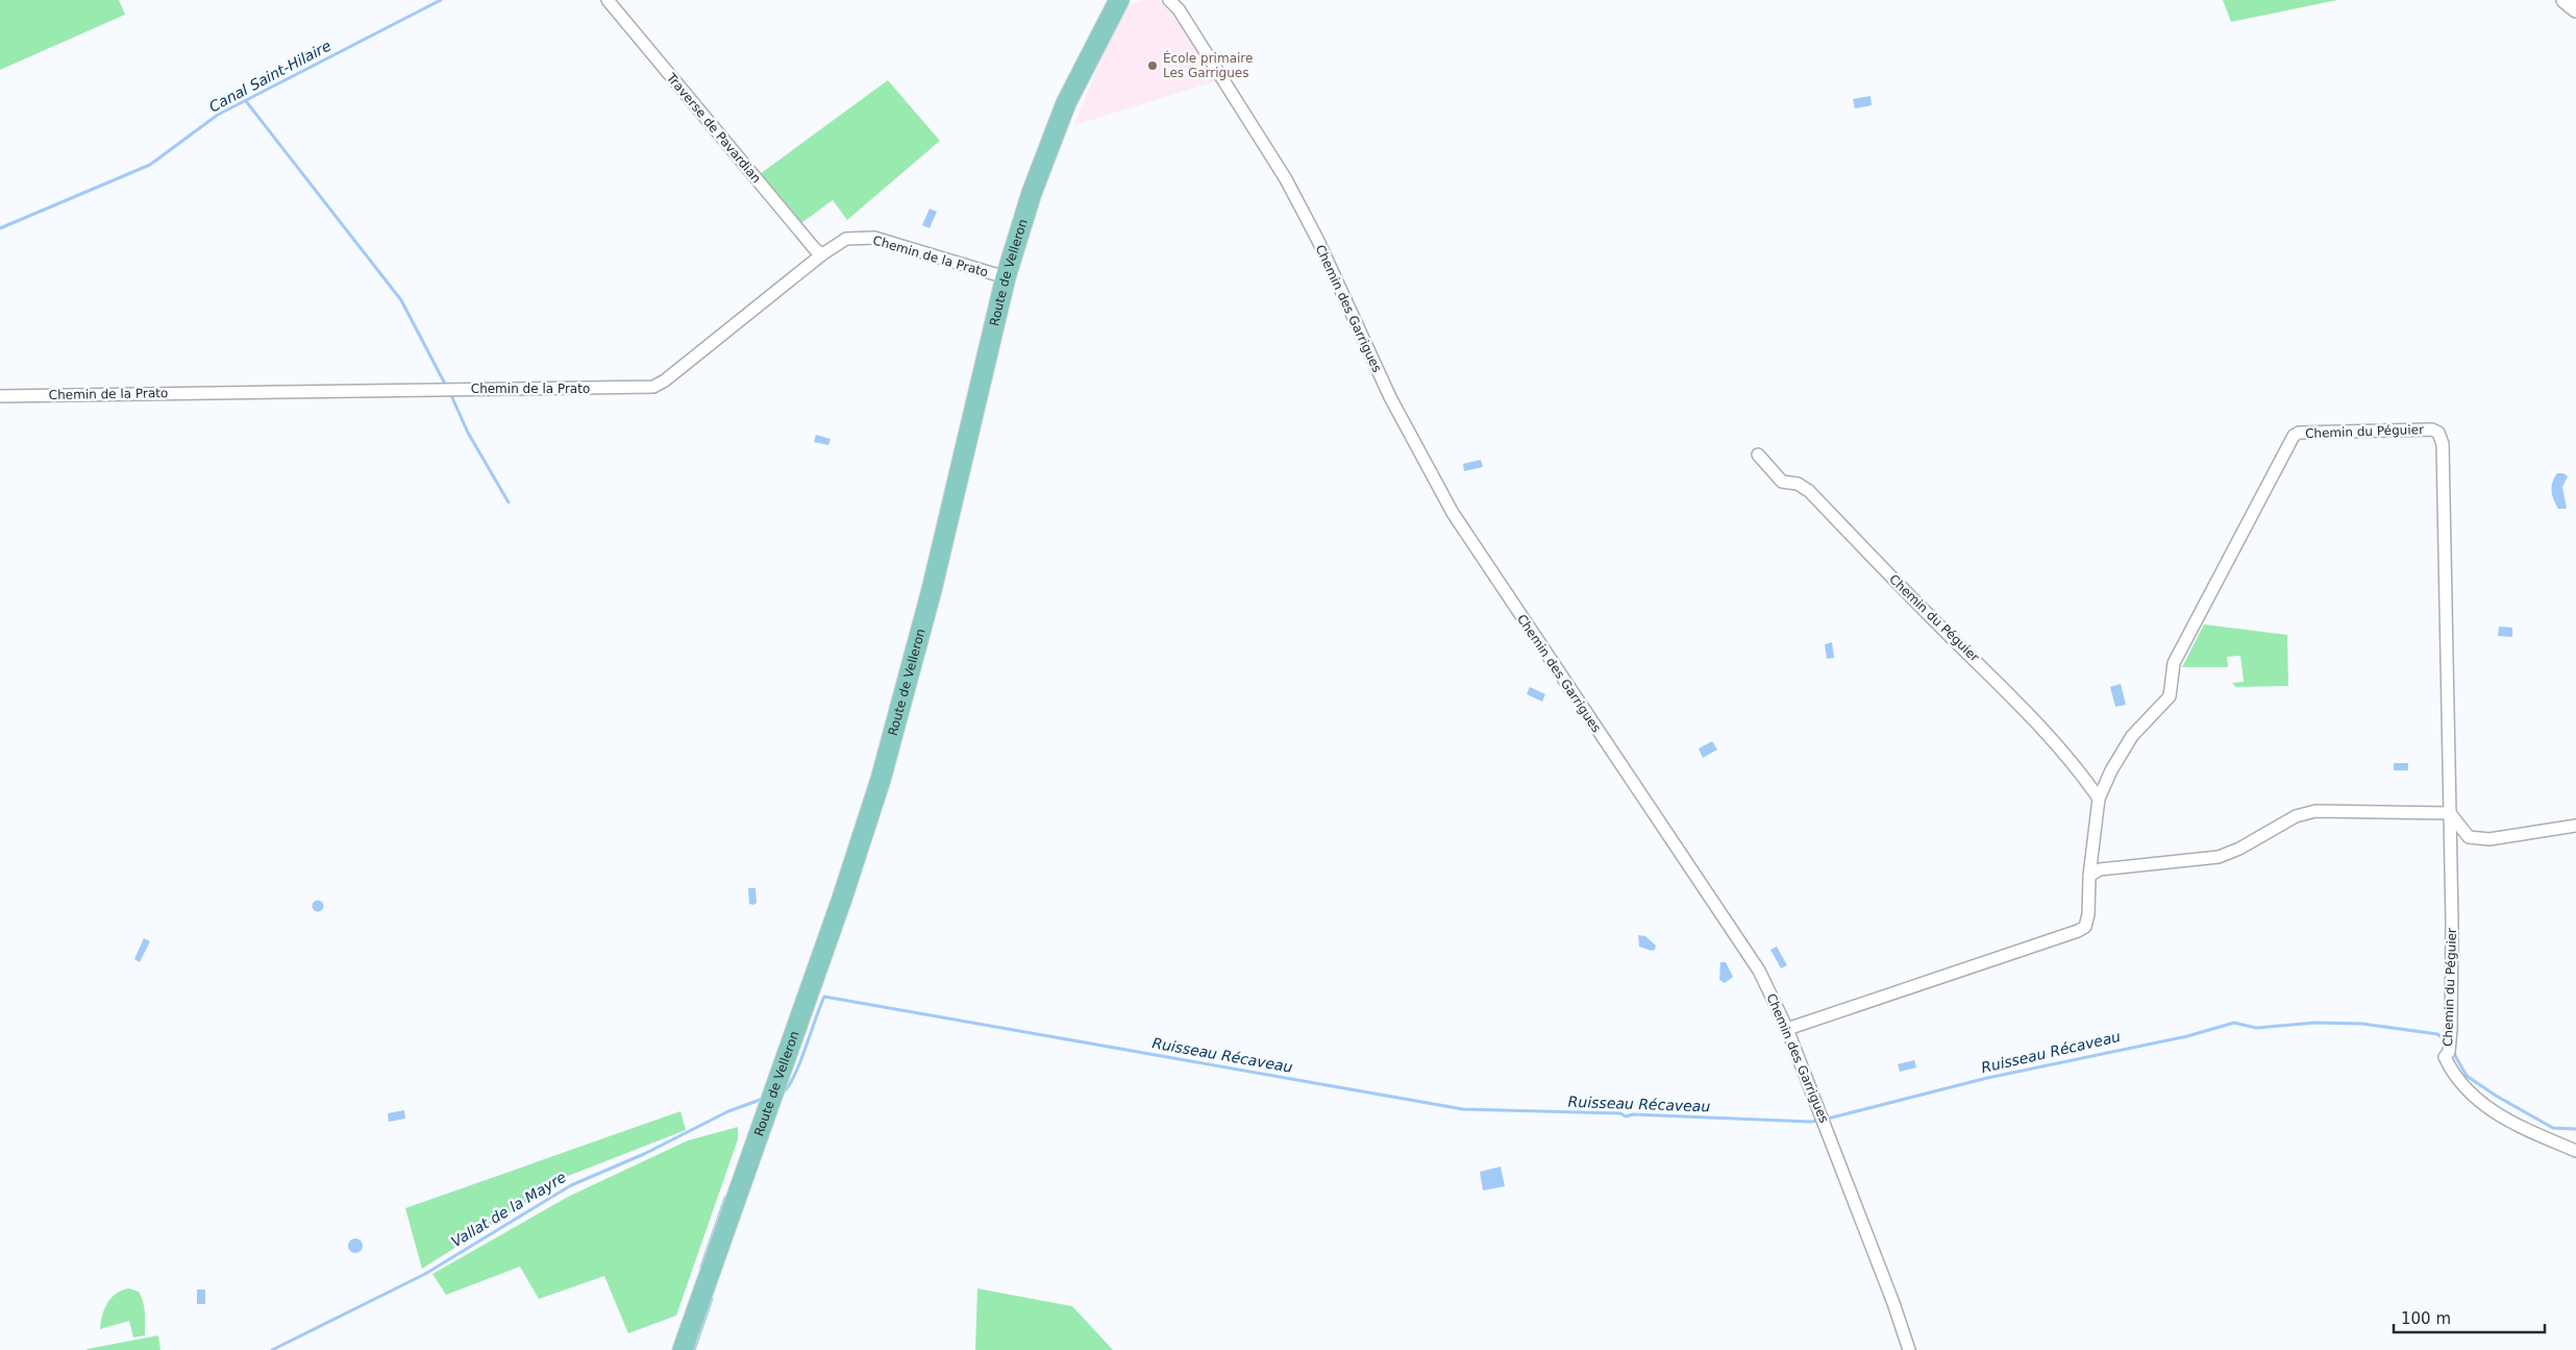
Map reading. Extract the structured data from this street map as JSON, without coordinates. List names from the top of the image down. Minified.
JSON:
{"streets":{"main road":["Route de Velleron"],"street":["Traverse de Pavardian","Chemin de la Prato","Chemin des Garrigues","Chemin du Péguier"]},"crossings":[["Traverse de Pavardian","Chemin de la Prato"],["Chemin de la Prato","Route de Velleron"],["Chemin des Garrigues","Chemin du Péguier"]],"water":["Canal Saint-Hilaire","Ruisseau Récaveau","Vallat de la Mayre"],"places":["École primaire Les Garrigues"],"scale_bar":"100 m"}
